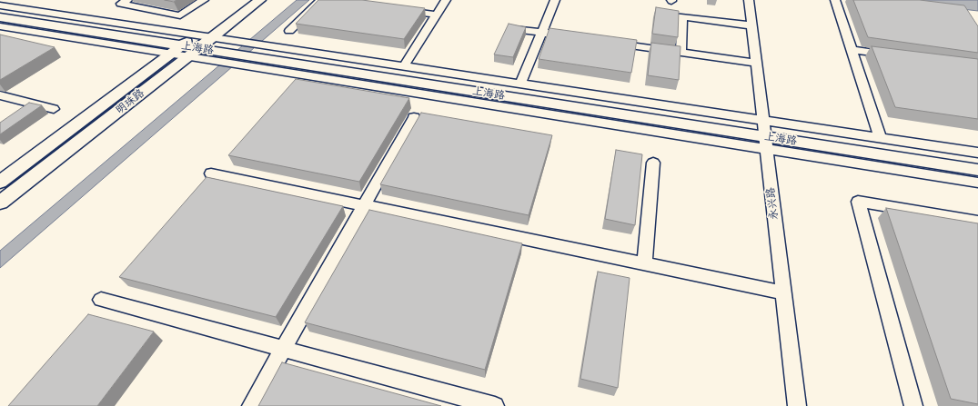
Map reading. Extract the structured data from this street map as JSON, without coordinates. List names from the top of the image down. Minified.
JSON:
{"streets":{"main road":["上海路","明珠路"],"street":["永兴路"]},"crossings":[["上海路","明珠路"],["上海路","永兴路"]]}
